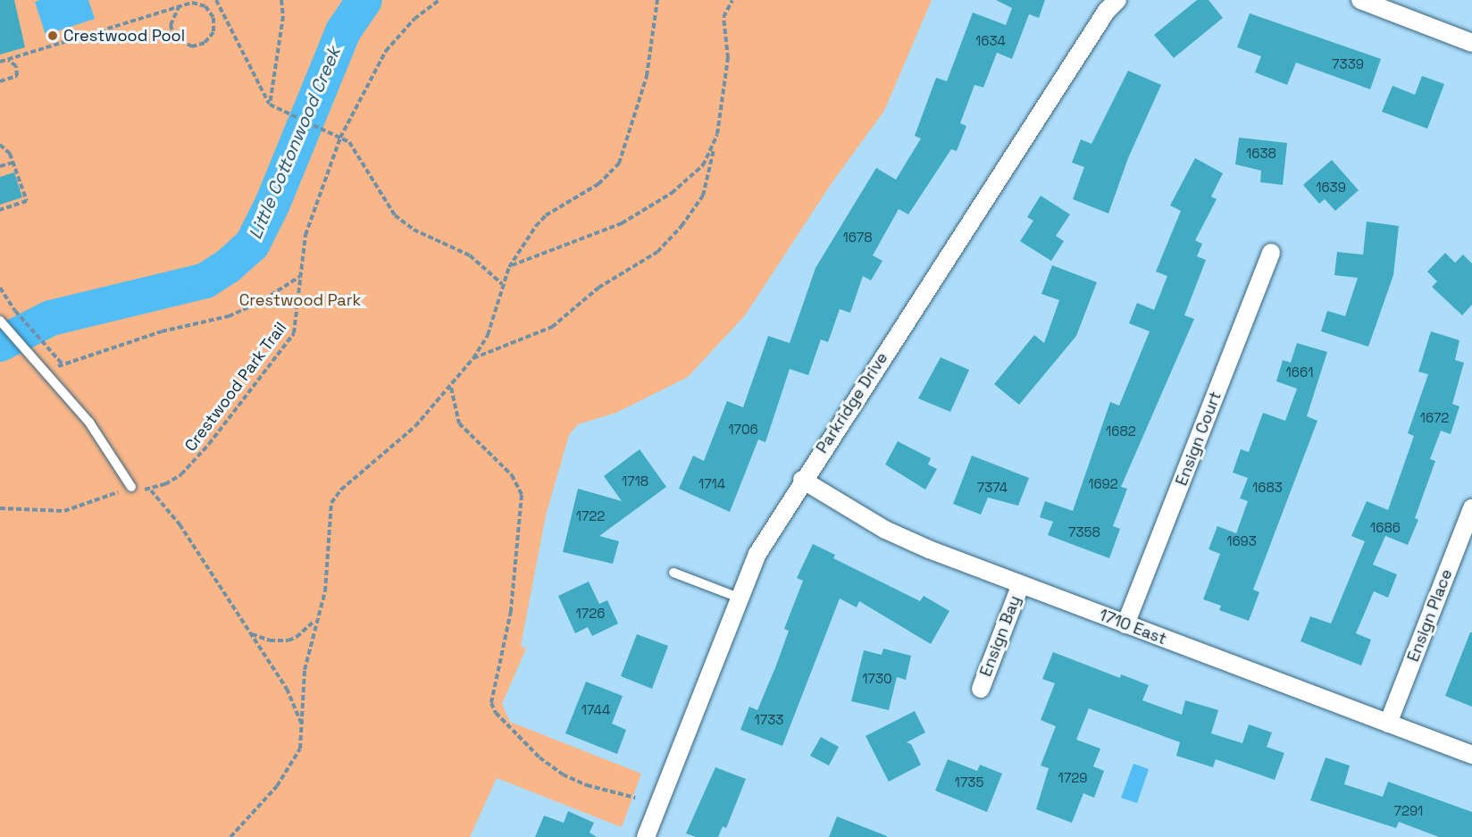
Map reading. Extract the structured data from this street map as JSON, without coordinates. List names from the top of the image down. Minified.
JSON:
{"streets":{"street":["Parkridge Drive","Ensign Court","Ensign Place","1710 East","Ensign Bay"],"path":["Crestwood Park Trail"]},"crossings":[["Parkridge Drive","1710 East"],["Ensign Court","1710 East"],["Ensign Place","1710 East"],["1710 East","Ensign Bay"]],"water":["Little Cottonwood Creek"],"parks":["Crestwood Park"],"places":["Crestwood Pool"],"house_numbers":["1634","7339","1638","1639","1678","1661","1672","1706","1682","1718","1714","1692","7374","1683","1722","1686","7358","1693","1726","1730","1744","1733","1729","1735","7291"]}
